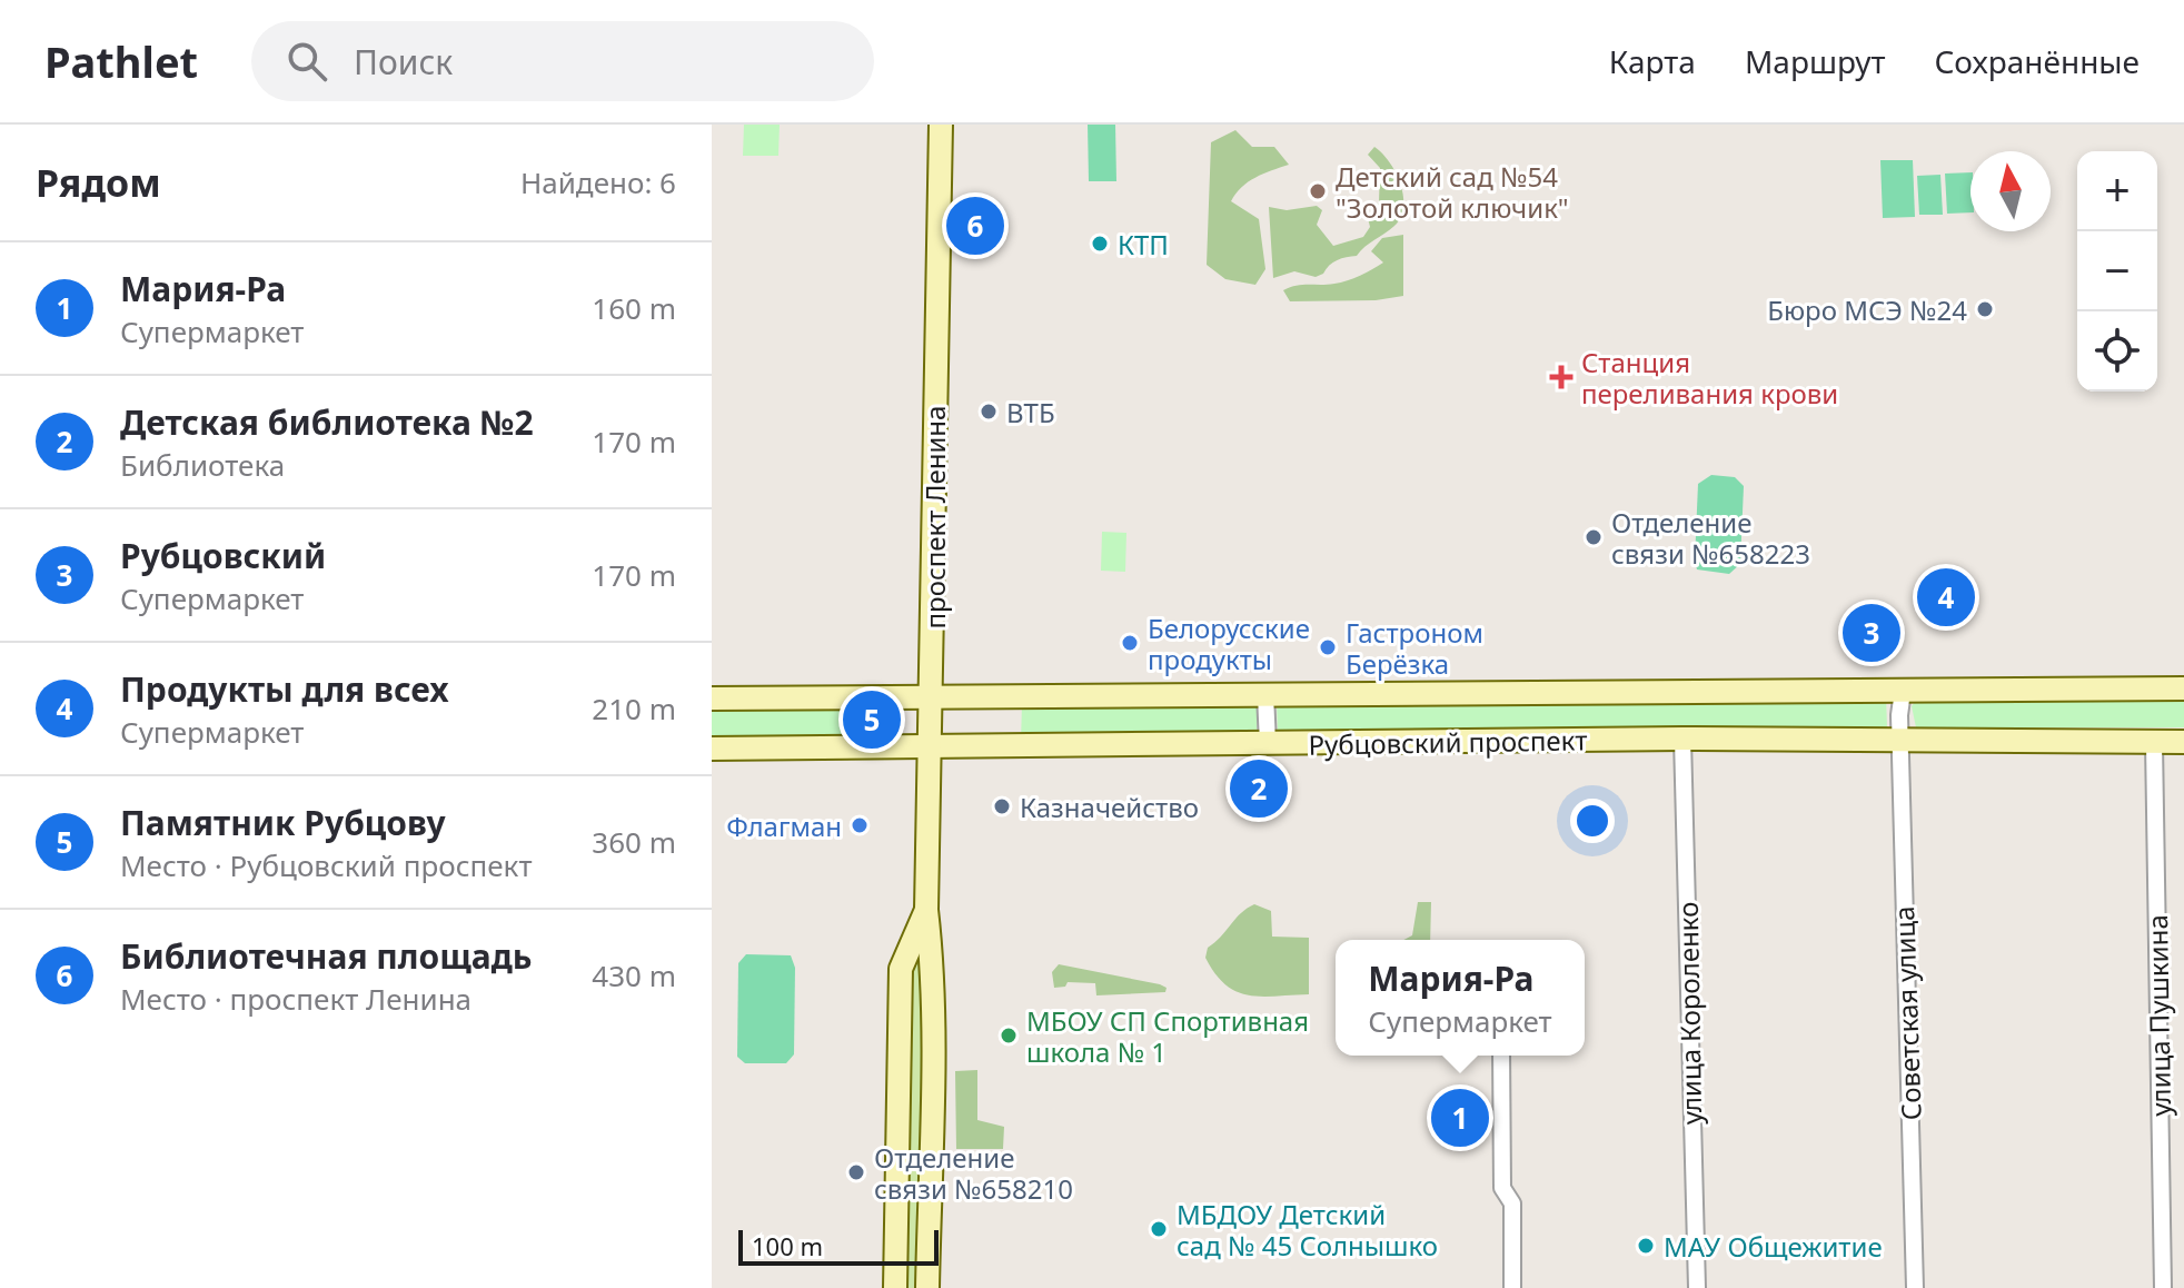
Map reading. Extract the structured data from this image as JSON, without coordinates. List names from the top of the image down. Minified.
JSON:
{"streets":{"street":["проспект Ленина","Рубцовский проспект","улица Короленко","Советская улица","улица Пушкина"]},"crossings":[["проспект Ленина","Рубцовский проспект"],["Рубцовский проспект","улица Короленко"],["Рубцовский проспект","Советская улица"],["Рубцовский проспект","улица Пушкина"]],"places":{"other":["Детский сад №54 \"Золотой ключик\"","КТП","Бюро МСЭ №24","ВТБ","Отделение связи №658223","Белорусские продукты","Гастроном Берёзка","Казначейство","Флагман","МБОУ СП Спортивная школа № 1","Отделение связи №658210","МБДОУ Детский сад № 45 Солнышко","МАУ Общежитие"],"health":["Станция переливания крови"]},"scale_bar":"100 m","north":"top","page":{"header":"Pathlet","search":"Поиск","nav":["Карта","Маршрут","Сохранённые"],"heading":["Рядом","Найдено: 6"],"map_buttons":["+","−"],"pins":["6","4","3","5","2","1"],"list":[{"mark":"1","name":"Мария-Ра","note":"Супермаркет","value":"160 m"},{"mark":"2","name":"Детская библиотека №2","note":"Библиотека","value":"170 m"},{"mark":"3","name":"Рубцовский","note":"Супермаркет","value":"170 m"},{"mark":"4","name":"Продукты для всех","note":"Супермаркет","value":"210 m"},{"mark":"5","name":"Памятник Рубцову","note":"Место · Рубцовский проспект","value":"360 m"},{"mark":"6","name":"Библиотечная площадь","note":"Место · проспект Ленина","value":"430 m"}],"popup":["Мария-Ра","Супермаркет"],"scale":"100 m"}}
